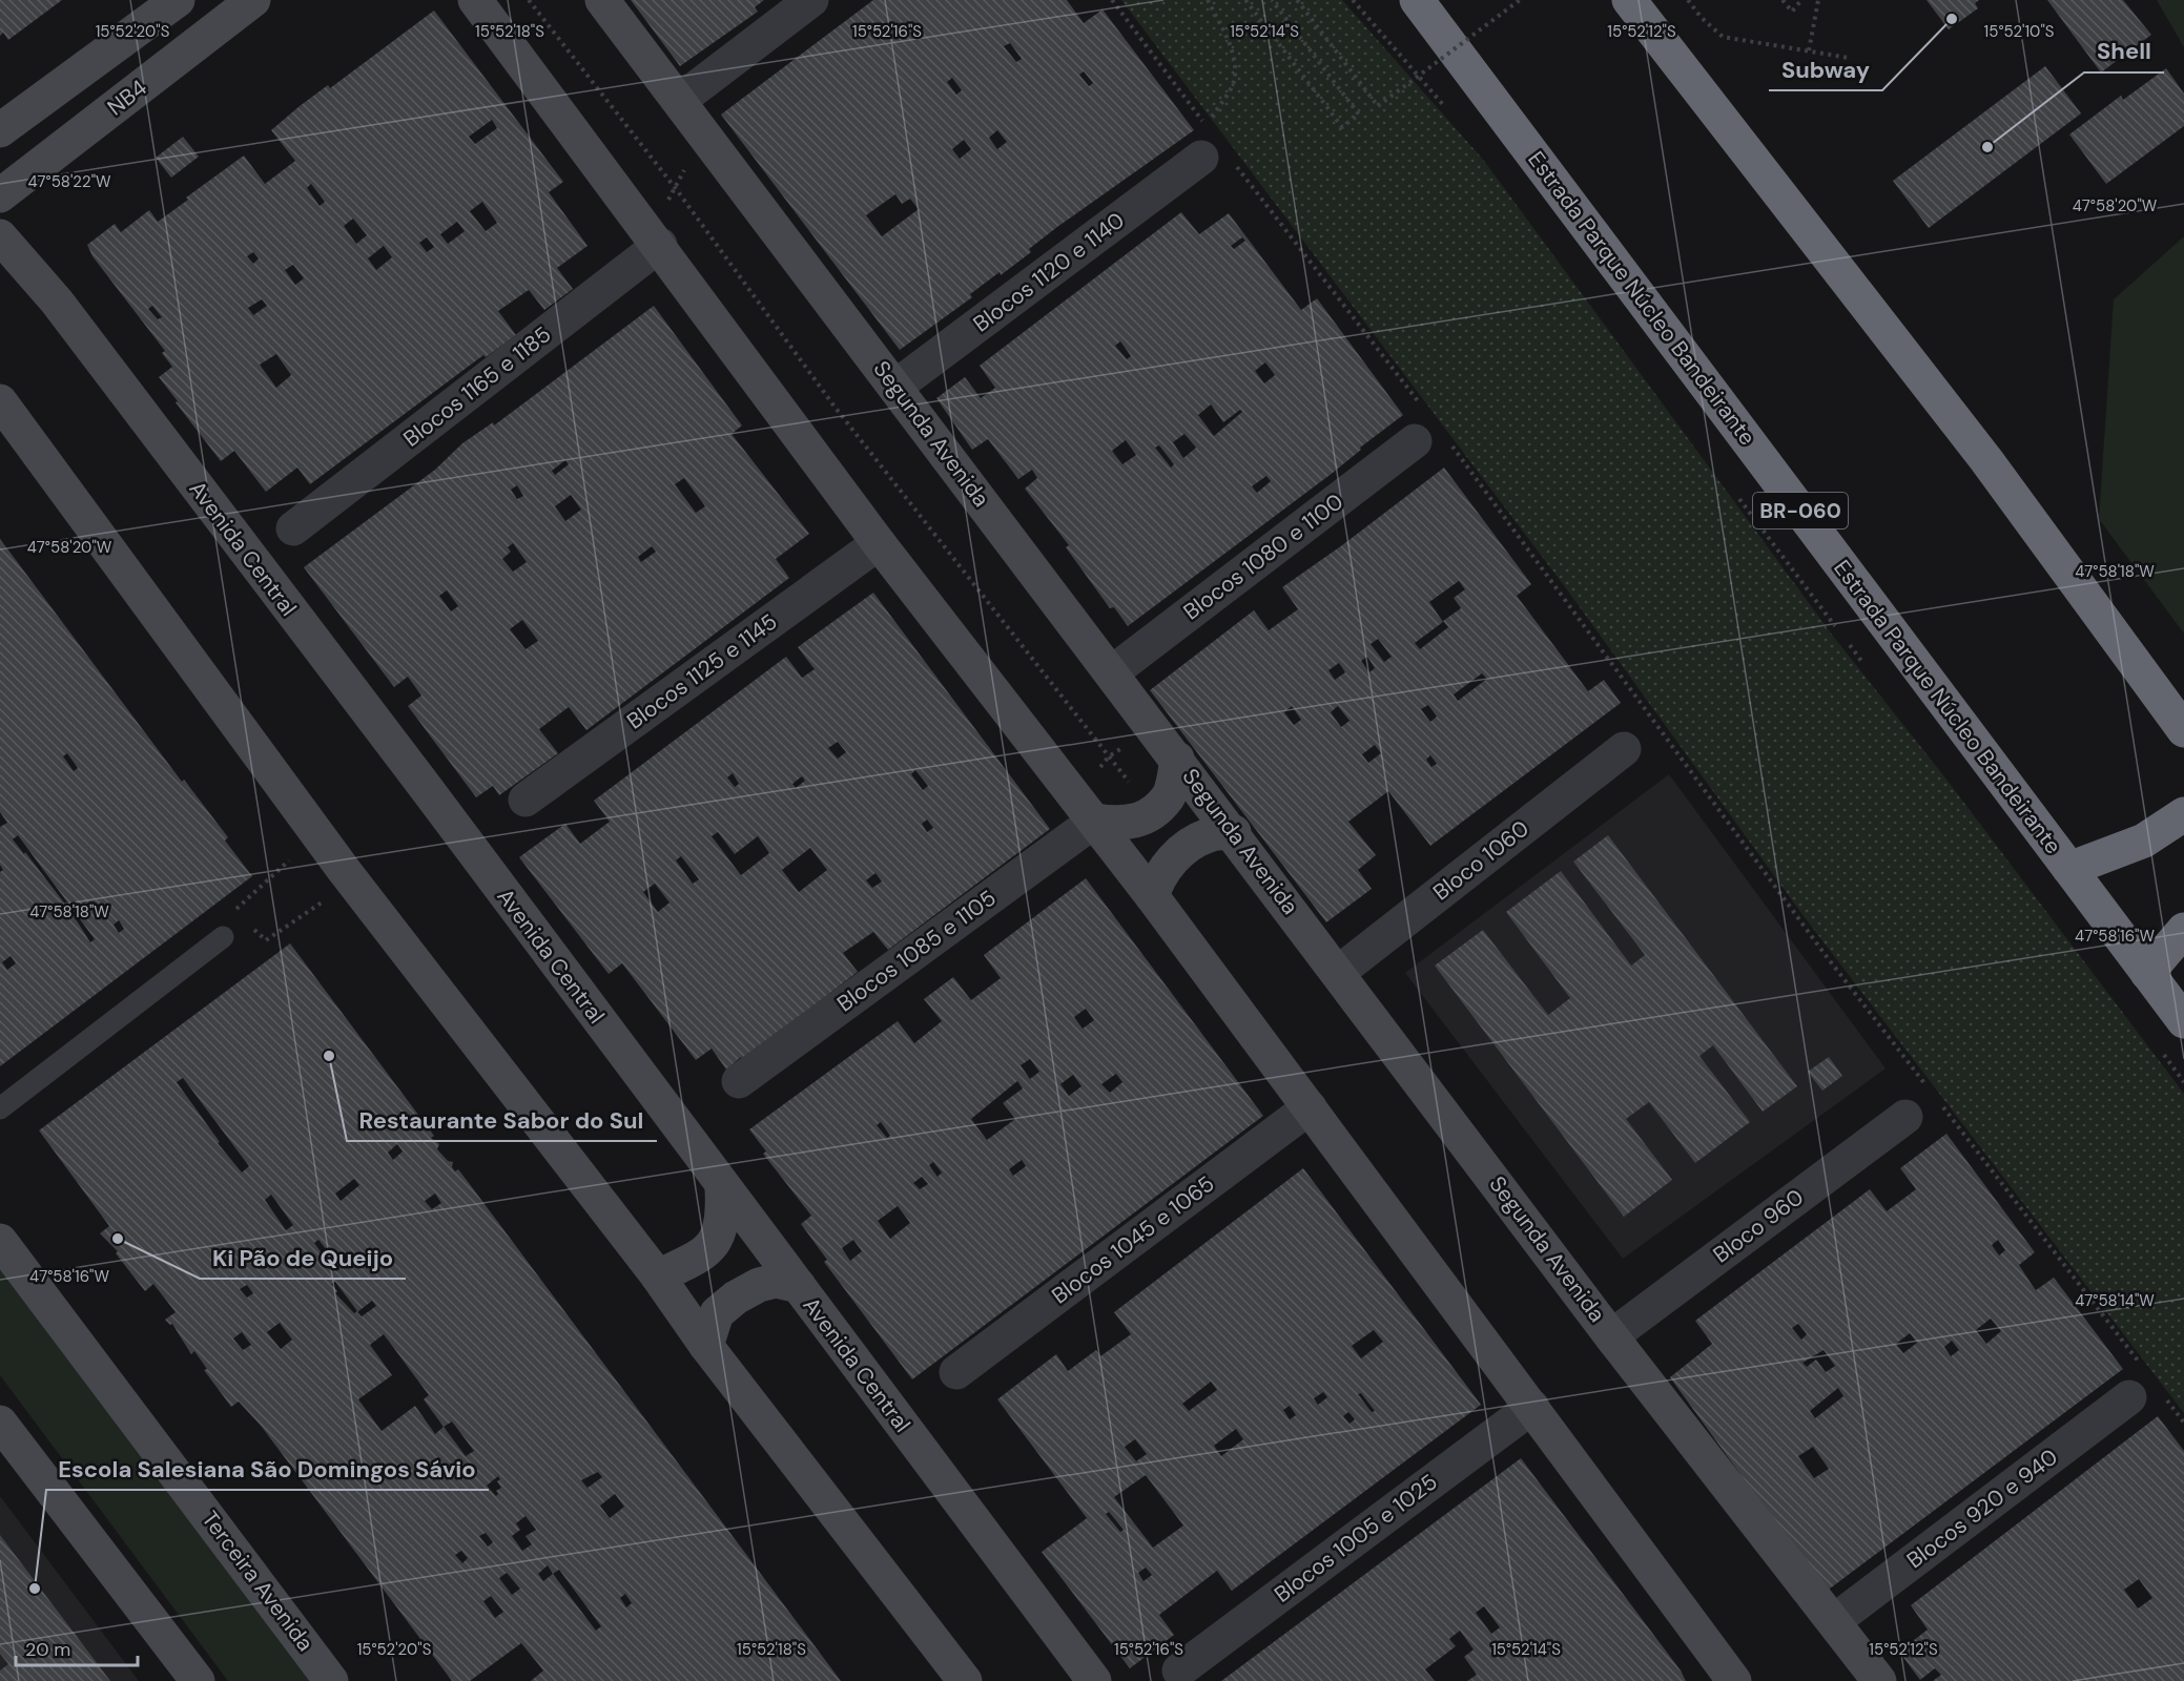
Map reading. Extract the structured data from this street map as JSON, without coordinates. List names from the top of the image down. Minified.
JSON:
{"streets":{"highway":["Estrada Parque Núcleo Bandeirante","BR-060"],"street":["NB4","Blocos 1120 e 1140","Blocos 1165 e 1185","Segunda Avenida","Avenida Central","Blocos 1080 e 1100","Blocos 1125 e 1145","Bloco 1060","Blocos 1085 e 1105","Bloco 960","Blocos 1045 e 1065","Blocos 920 e 940","Blocos 1005 e 1025","Terceira Avenida"]},"crossings":[["Blocos 1120 e 1140","Segunda Avenida"],["Segunda Avenida","Blocos 1080 e 1100"],["Segunda Avenida","Bloco 1060"],["Segunda Avenida","Bloco 960"],["Segunda Avenida","Blocos 920 e 940"]],"places":["Subway","Shell","Restaurante Sabor do Sul","Ki Pão de Queijo","Escola Salesiana São Domingos Sávio"],"scale_bar":"20 m","coordinates":["15°52'20\"S","15°52'18\"S","15°52'16\"S","15°52'14\"S","15°52'12\"S","15°52'10\"S","47°58'22\"W","47°58'20\"W","47°58'18\"W","47°58'16\"W","47°58'14\"W"]}
